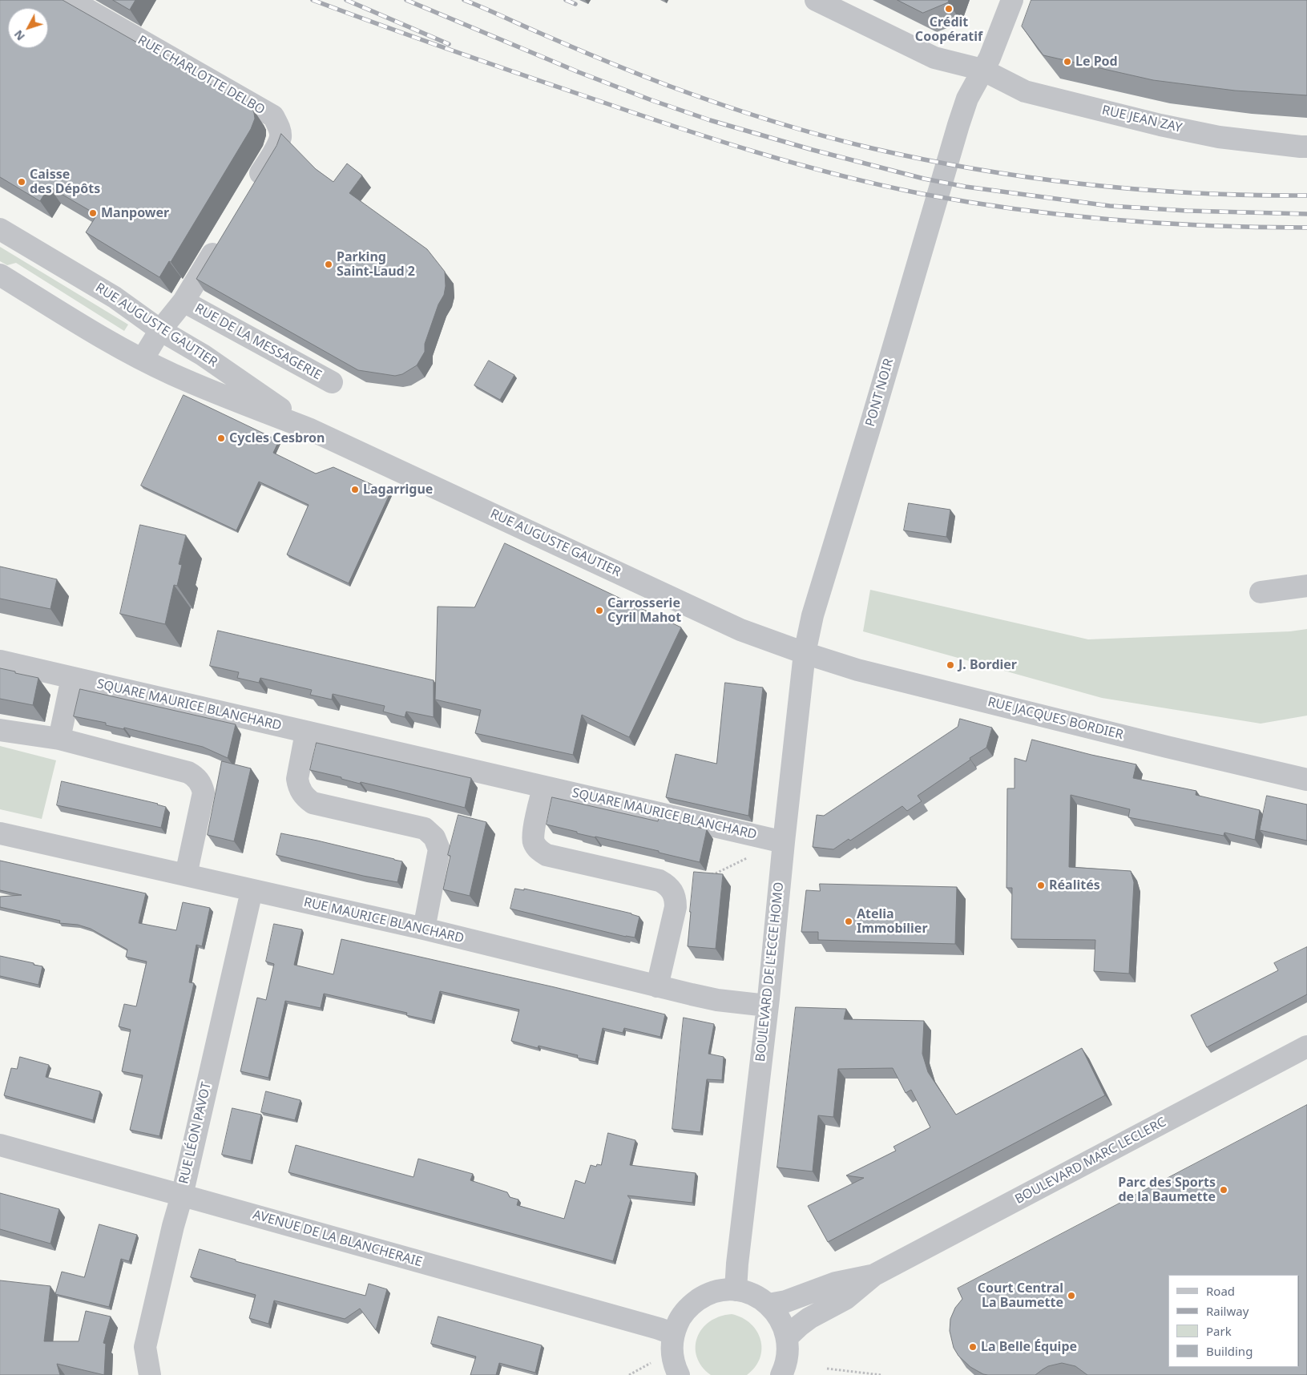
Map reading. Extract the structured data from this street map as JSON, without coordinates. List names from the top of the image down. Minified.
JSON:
{"streets":{"street":["RUE CHARLOTTE DELBO","RUE JEAN ZAY","RUE AUGUSTE GAUTIER","RUE DE LA MESSAGERIE","PONT NOIR","SQUARE MAURICE BLANCHARD","RUE JACQUES BORDIER","RUE MAURICE BLANCHARD","BOULEVARD DE L'ECCE HOMO","RUE LÉON PAVOT","BOULEVARD MARC LECLERC","AVENUE DE LA BLANCHERAIE"]},"crossings":[["RUE JEAN ZAY","PONT NOIR"],["RUE AUGUSTE GAUTIER","PONT NOIR"],["RUE AUGUSTE GAUTIER","RUE JACQUES BORDIER"],["RUE AUGUSTE GAUTIER","BOULEVARD DE L'ECCE HOMO"],["PONT NOIR","RUE JACQUES BORDIER"],["PONT NOIR","BOULEVARD DE L'ECCE HOMO"],["SQUARE MAURICE BLANCHARD","BOULEVARD DE L'ECCE HOMO"],["RUE JACQUES BORDIER","BOULEVARD DE L'ECCE HOMO"],["RUE MAURICE BLANCHARD","BOULEVARD DE L'ECCE HOMO"],["RUE MAURICE BLANCHARD","RUE LÉON PAVOT"],["RUE LÉON PAVOT","AVENUE DE LA BLANCHERAIE"]],"places":["Crédit Coopératif","Le Pod","Caisse des Dépôts","Manpower","Parking Saint-Laud 2","Cycles Cesbron","Lagarrigue","Carrosserie Cyril Mahot","J. Bordier","Réalités","Atelia Immobilier","Parc des Sports de la Baumette","Court Central La Baumette","La Belle Équipe"],"legend":["Road","Railway","Park","Building"],"north":"bottom left"}
